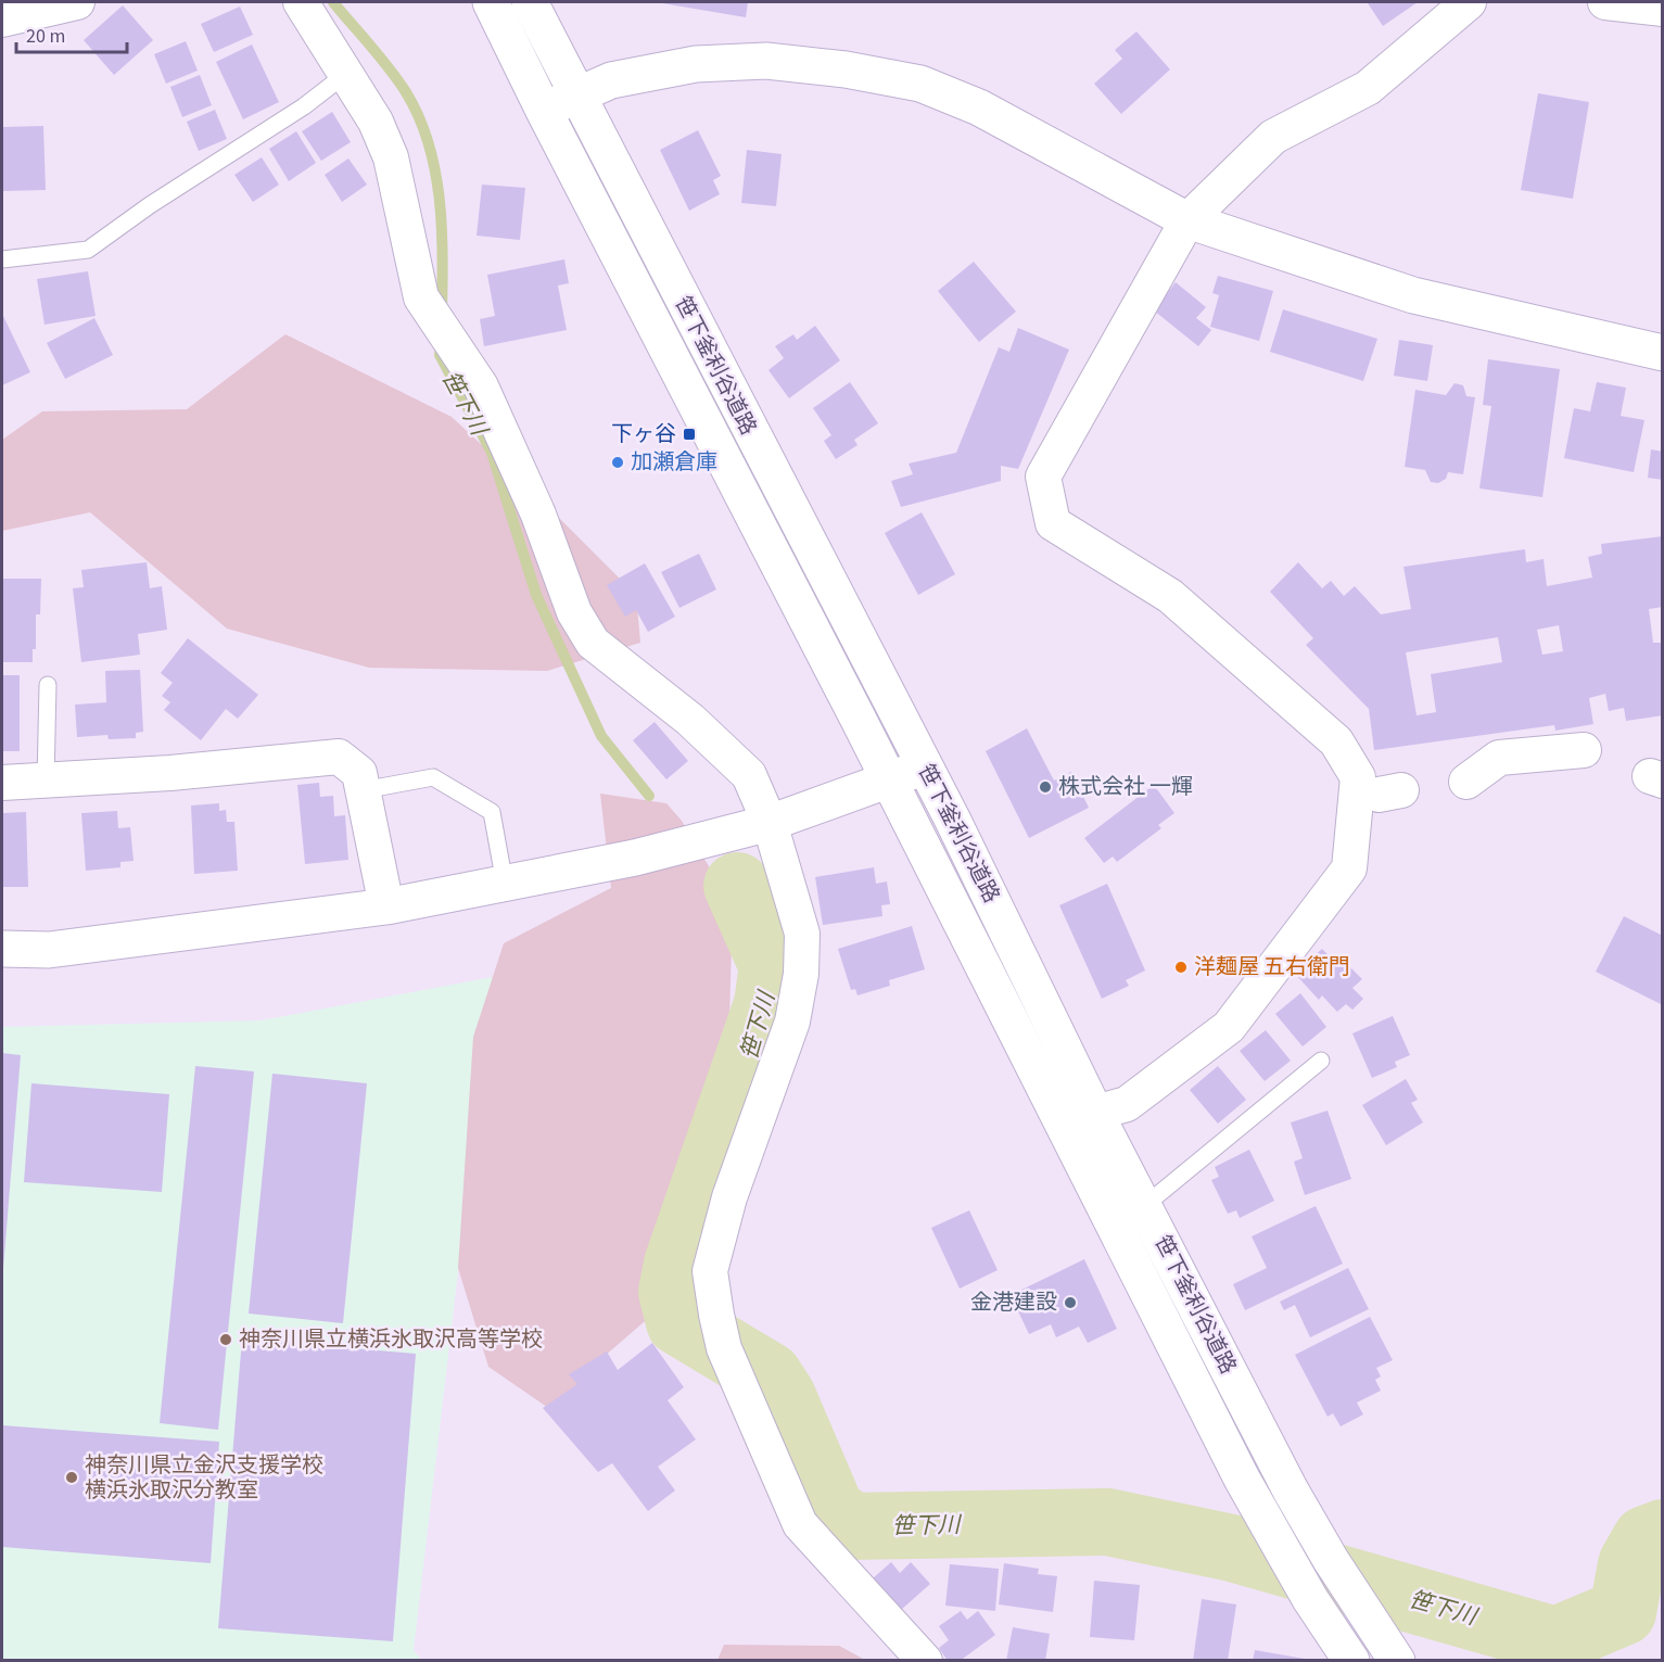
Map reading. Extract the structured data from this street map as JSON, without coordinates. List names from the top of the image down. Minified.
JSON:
{"streets":{"street":["笹下釜利谷道路"]},"water":["笹下川"],"places":{"transit":["下ヶ谷"],"other":["加瀬倉庫","株式会社 一輝","洋麺屋 五右衛門","金港建設","神奈川県立横浜氷取沢高等学校","神奈川県立金沢支援学校 横浜氷取沢分教室"]},"scale_bar":"20 m"}
